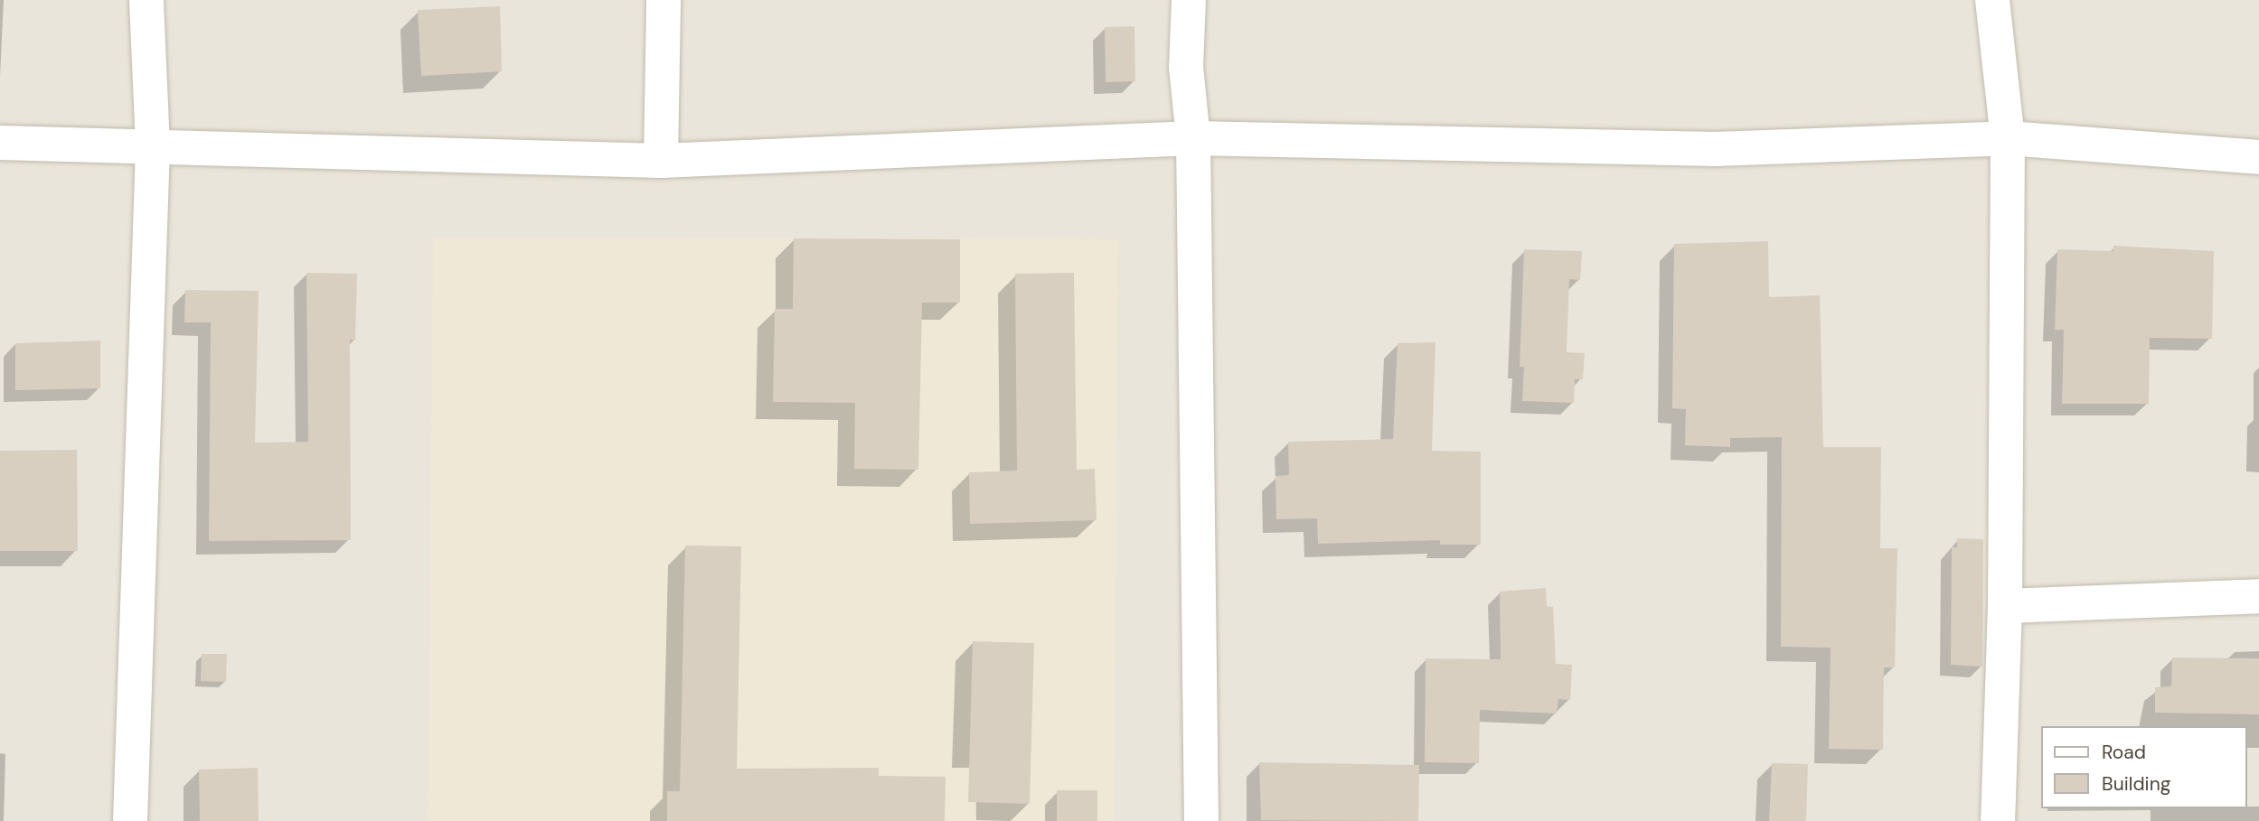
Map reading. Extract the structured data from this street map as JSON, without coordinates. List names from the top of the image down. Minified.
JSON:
{"legend":["Road","Building"]}
